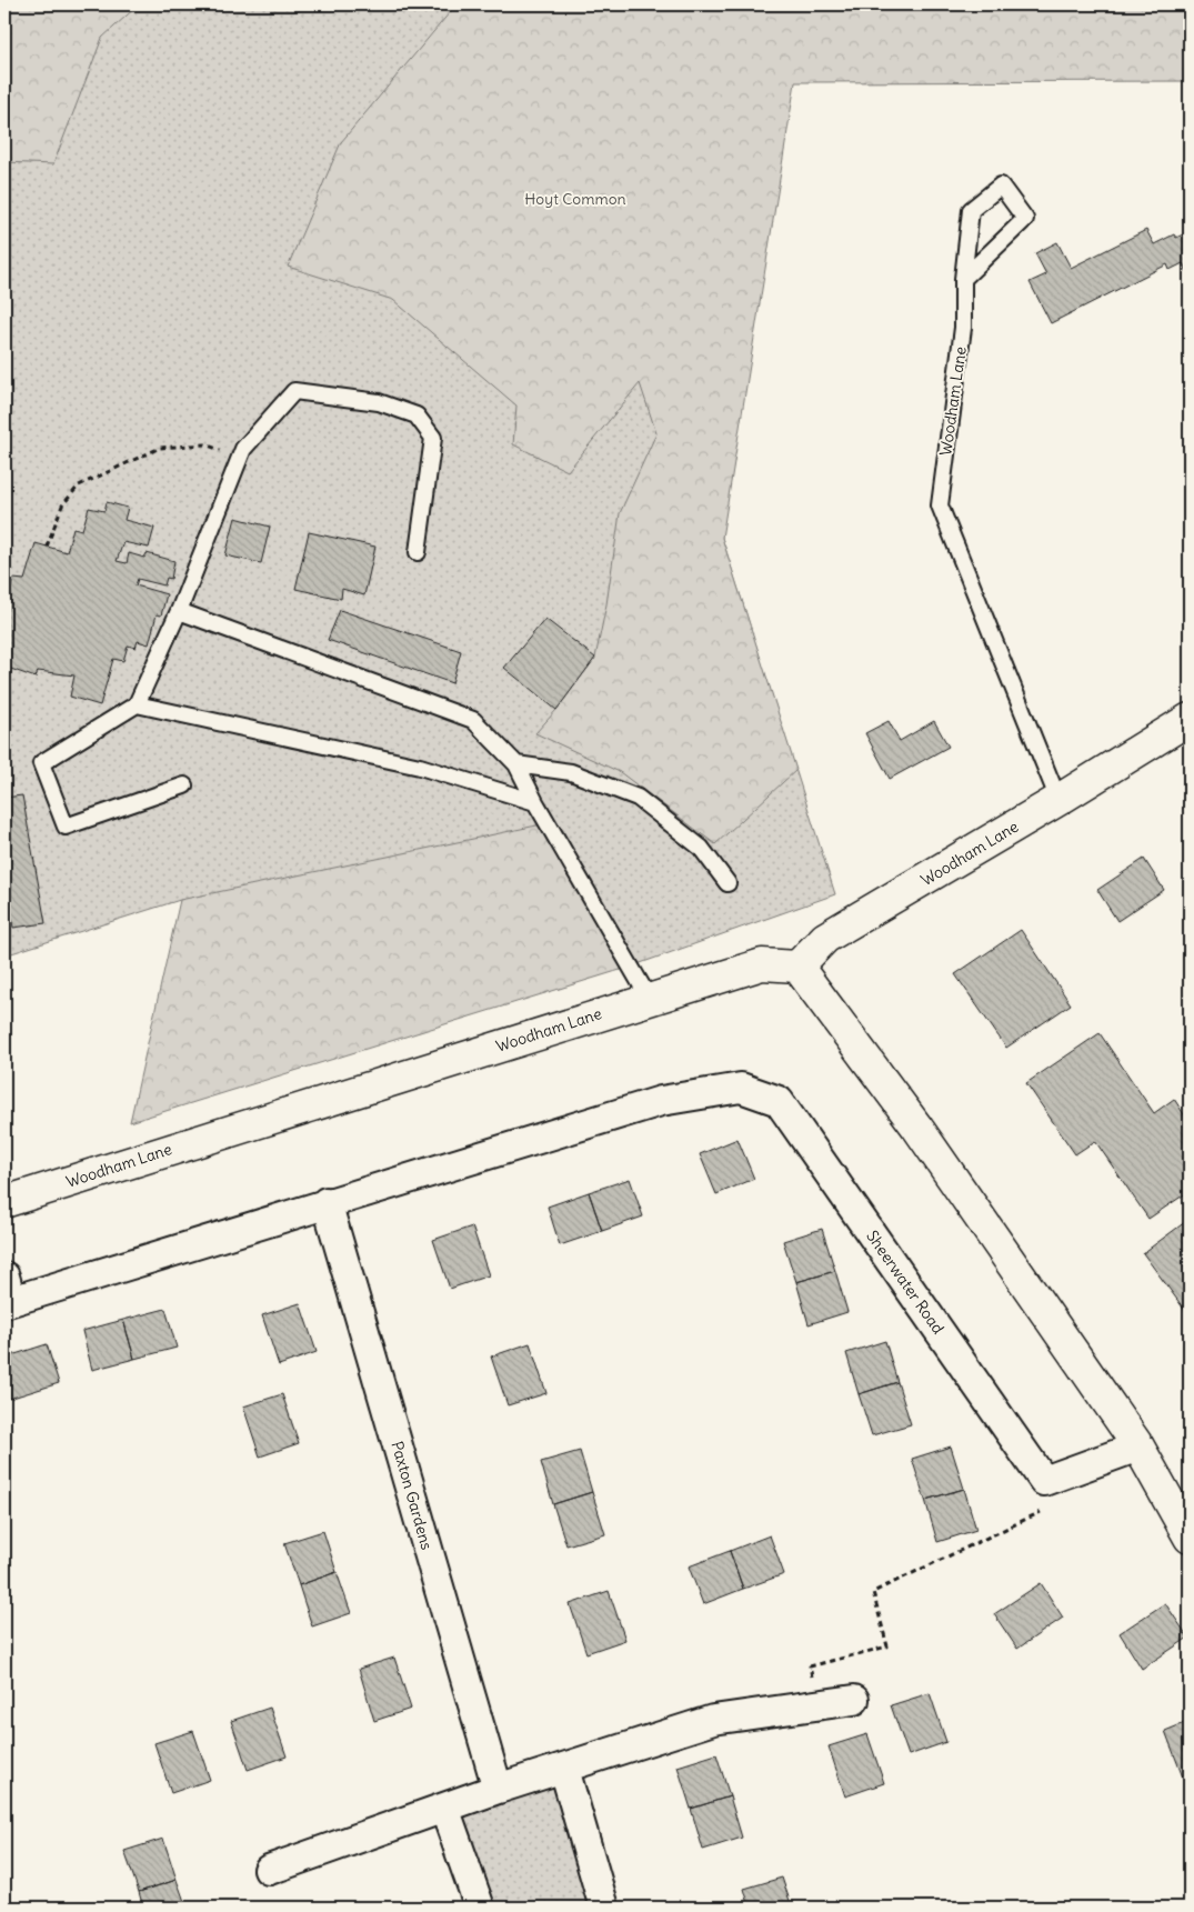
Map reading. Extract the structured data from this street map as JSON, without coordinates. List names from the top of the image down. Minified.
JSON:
{"streets":{"main road":["Woodham Lane"],"street":["Sheerwater Road","Paxton Gardens"]},"crossings":[["Sheerwater Road","Paxton Gardens"]],"parks":["Hoyt Common"]}
